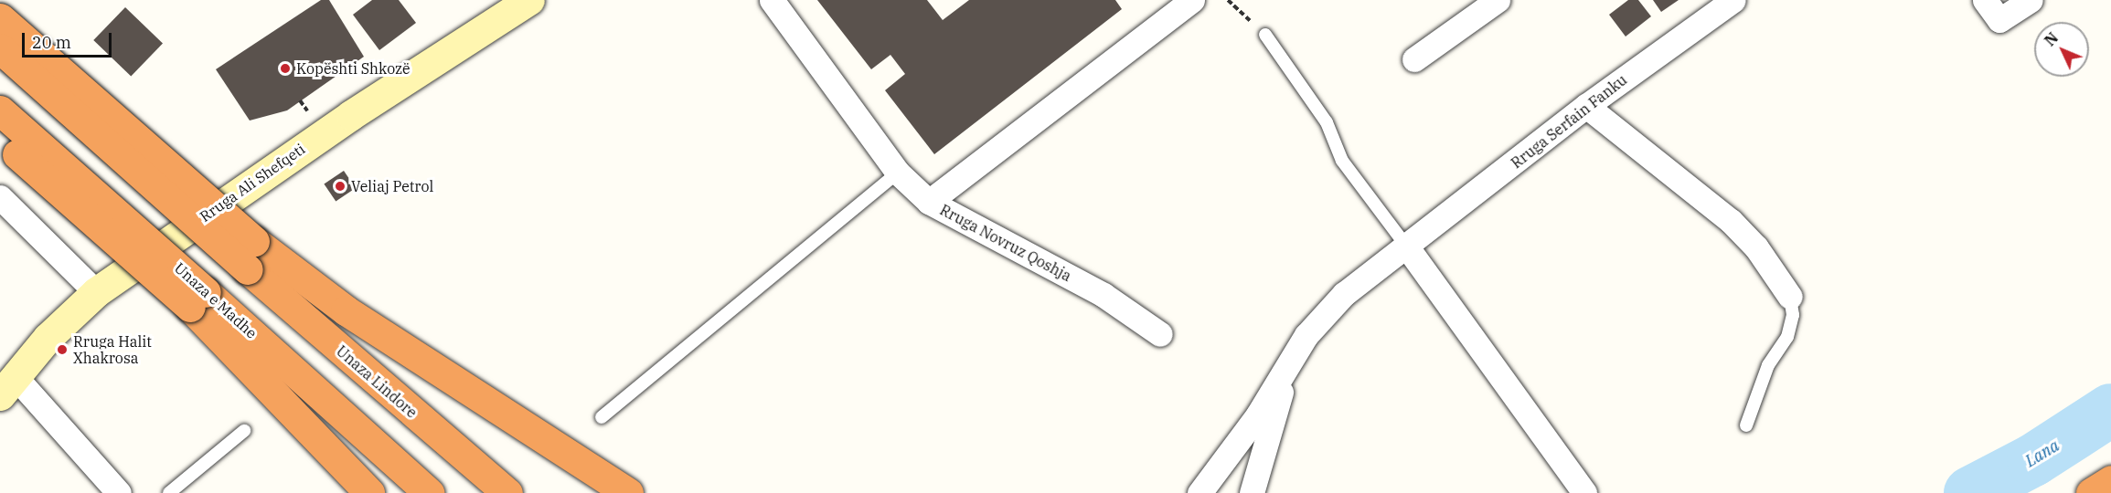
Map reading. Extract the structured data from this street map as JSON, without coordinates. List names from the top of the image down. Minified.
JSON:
{"streets":{"highway":["Unaza e Madhe","Unaza Lindore"],"main road":["Rruga Ali Shefqeti"],"street":["Rruga Serfain Fanku","Rruga Novruz Qoshja"]},"water":["Lana"],"places":["Kopështi Shkozë","Veliaj Petrol","Rruga Halit Xhakrosa"],"scale_bar":"20 m","north":"top left"}
